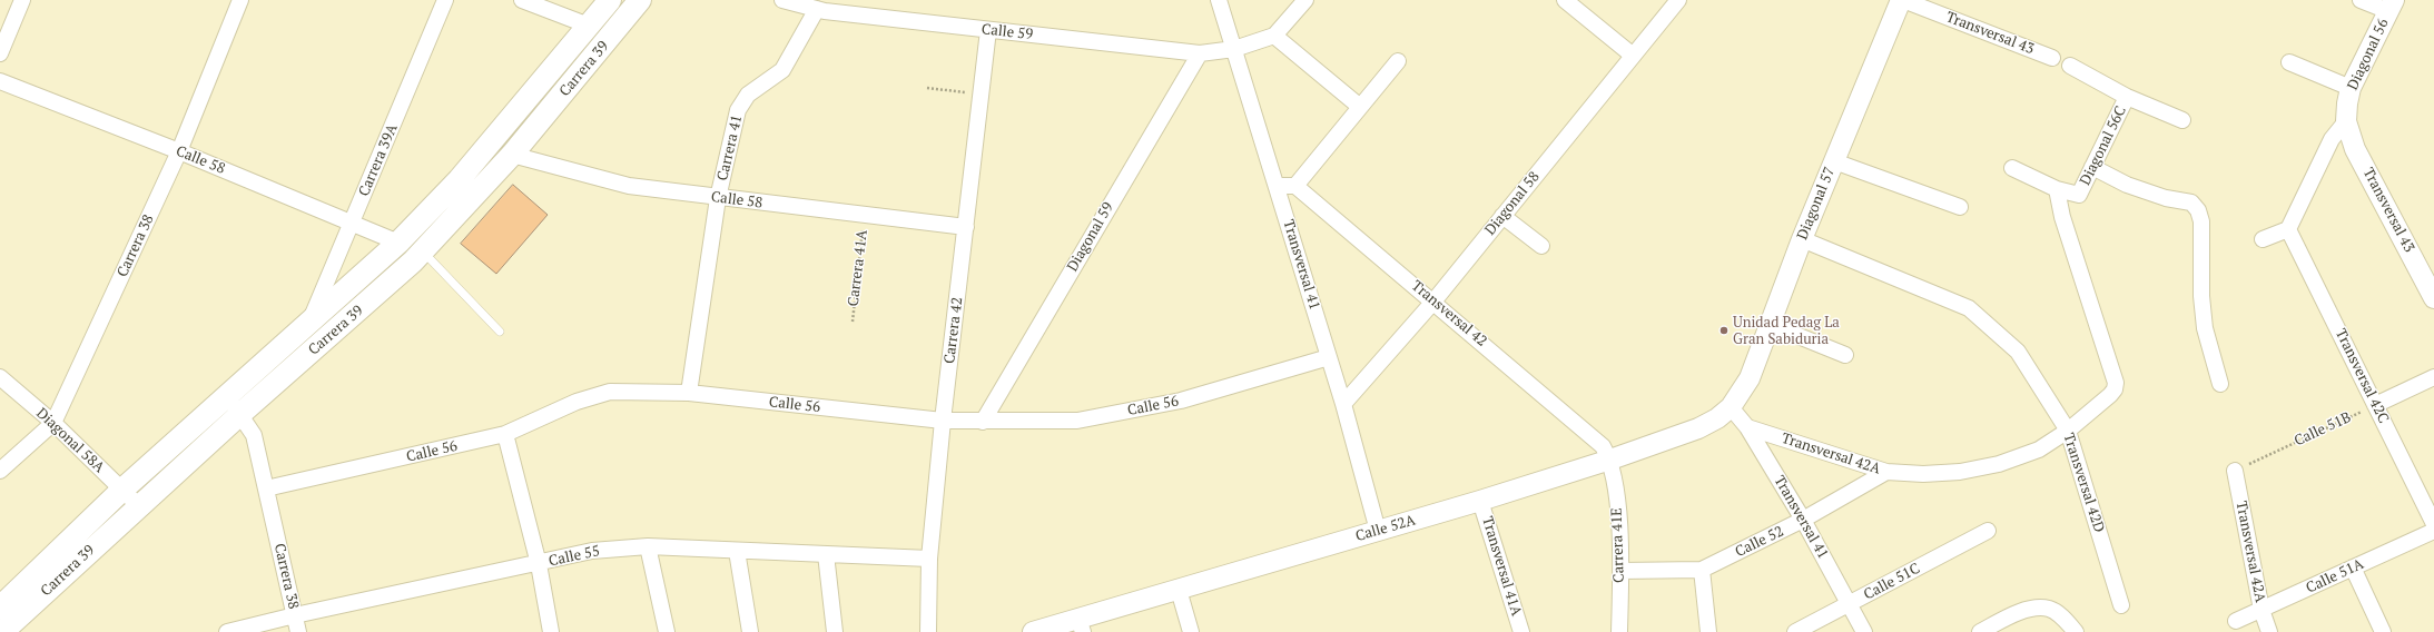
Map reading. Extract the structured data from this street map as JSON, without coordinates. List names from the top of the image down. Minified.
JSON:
{"streets":{"main road":["Carrera 39"],"street":["Calle 59","Transversal 43","Diagonal 56","Diagonal 56C","Carrera 41","Calle 58","Carrera 39A","Diagonal 58","Diagonal 57","Diagonal 59","Carrera 38","Transversal 41","Transversal 42","Carrera 42","Transversal 42C","Calle 56","Diagonal 58A","Transversal 42A","Transversal 42D","Calle 52A","Calle 52","Carrera 41E","Calle 55","Transversal 41A","Calle 51A","Calle 51C"],"path":["Carrera 41A","Calle 51B"]},"crossings":[["Calle 59","Carrera 41"],["Calle 59","Diagonal 59"],["Calle 59","Transversal 41"],["Calle 59","Carrera 42"],["Transversal 43","Diagonal 56"],["Transversal 43","Diagonal 57"],["Carrera 39","Calle 58"],["Carrera 39","Carrera 39A"],["Carrera 39","Carrera 38"],["Carrera 39","Diagonal 58A"],["Carrera 41","Calle 58"],["Carrera 41","Calle 56"],["Calle 58","Carrera 39A"],["Calle 58","Carrera 38"],["Calle 58","Carrera 41A"],["Calle 58","Carrera 42"],["Diagonal 58","Transversal 41"],["Diagonal 58","Transversal 42"],["Diagonal 57","Transversal 41"],["Diagonal 57","Transversal 42D"],["Diagonal 57","Calle 52A"],["Diagonal 59","Calle 56"],["Carrera 38","Calle 56"],["Carrera 38","Diagonal 58A"],["Carrera 38","Calle 55"],["Transversal 41","Calle 56"],["Transversal 41","Transversal 42A"],["Transversal 41","Calle 52A"],["Transversal 41","Calle 52"],["Transversal 41","Calle 51C"],["Transversal 42","Calle 52A"],["Transversal 42","Carrera 41E"],["Carrera 42","Calle 56"],["Carrera 42","Calle 55"],["Transversal 42C","Calle 51B"],["Calle 51B","Transversal 42A"],["Transversal 42A","Transversal 42D"],["Transversal 42A","Calle 52"],["Transversal 42A","Calle 51A"],["Calle 52A","Carrera 41E"],["Calle 52A","Transversal 41A"],["Calle 52","Carrera 41E"]],"places":["Unidad Pedag La Gran Sabiduria"]}
